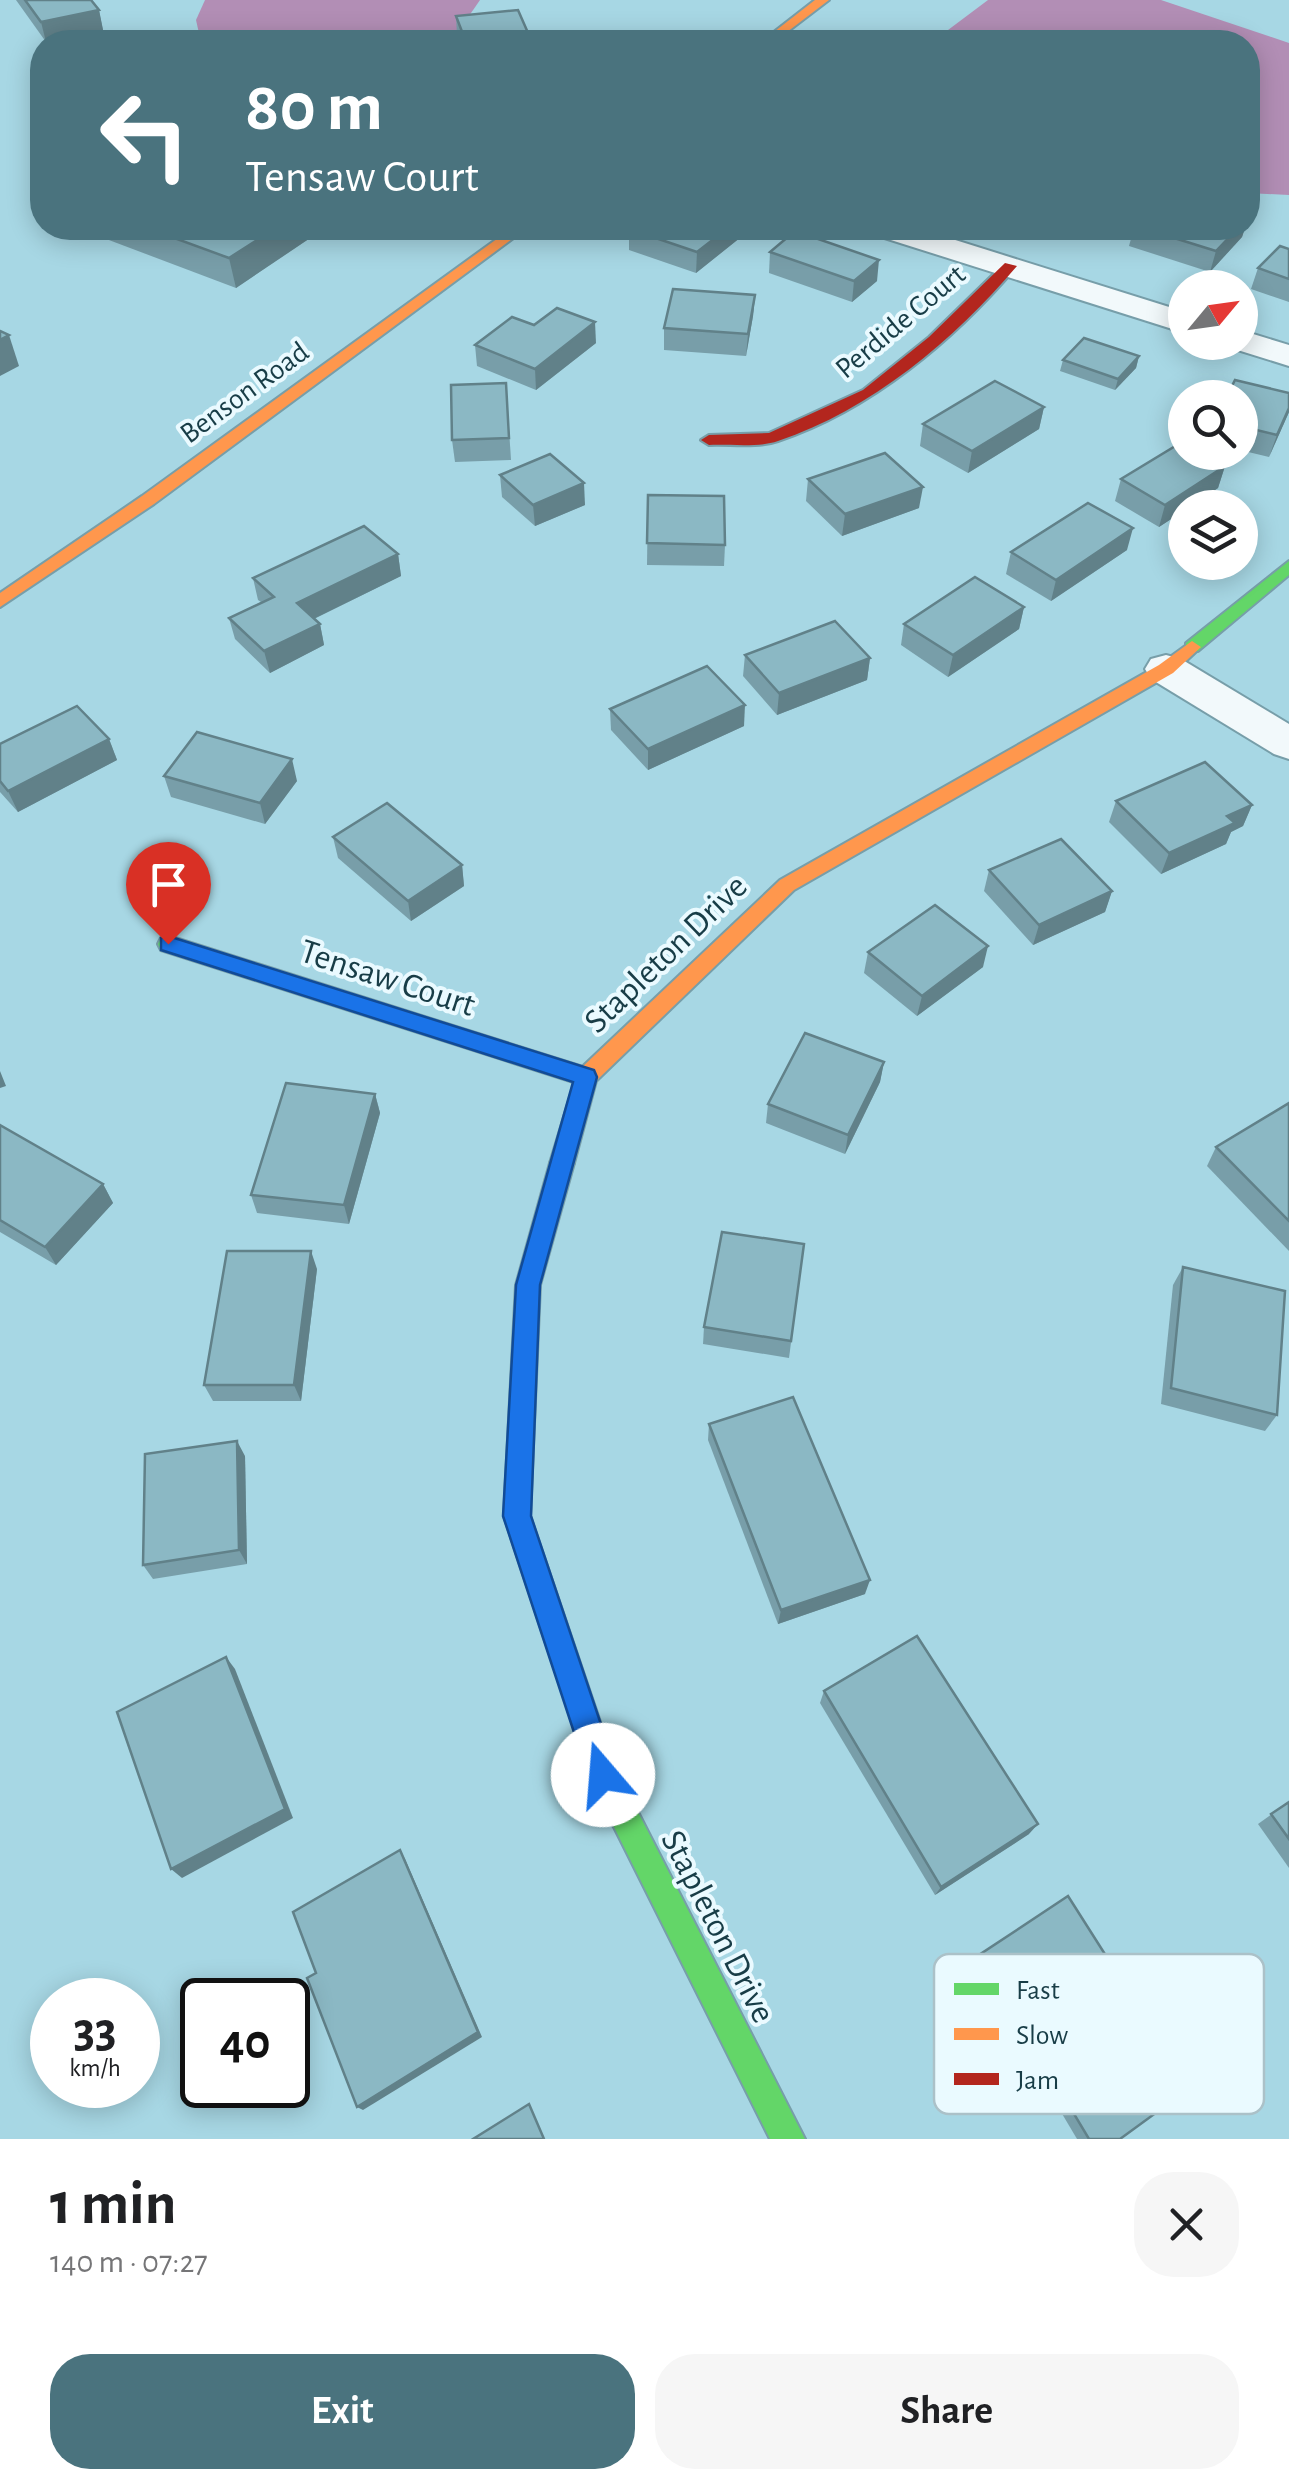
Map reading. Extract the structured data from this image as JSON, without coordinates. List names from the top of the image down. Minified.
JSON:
{"streets":{"street":["Perdide Court","Benson Road","Stapleton Drive","Tensaw Court"]},"crossings":[["Stapleton Drive","Tensaw Court"]],"legend":["Fast","Slow","Jam"],"north":"top right","page":{"turn":["80 m","Tensaw Court"],"speed":"33 km/h","limit":"40","heading":["1 min","140 m · 07:27"],"buttons":["Exit","Share"]}}
